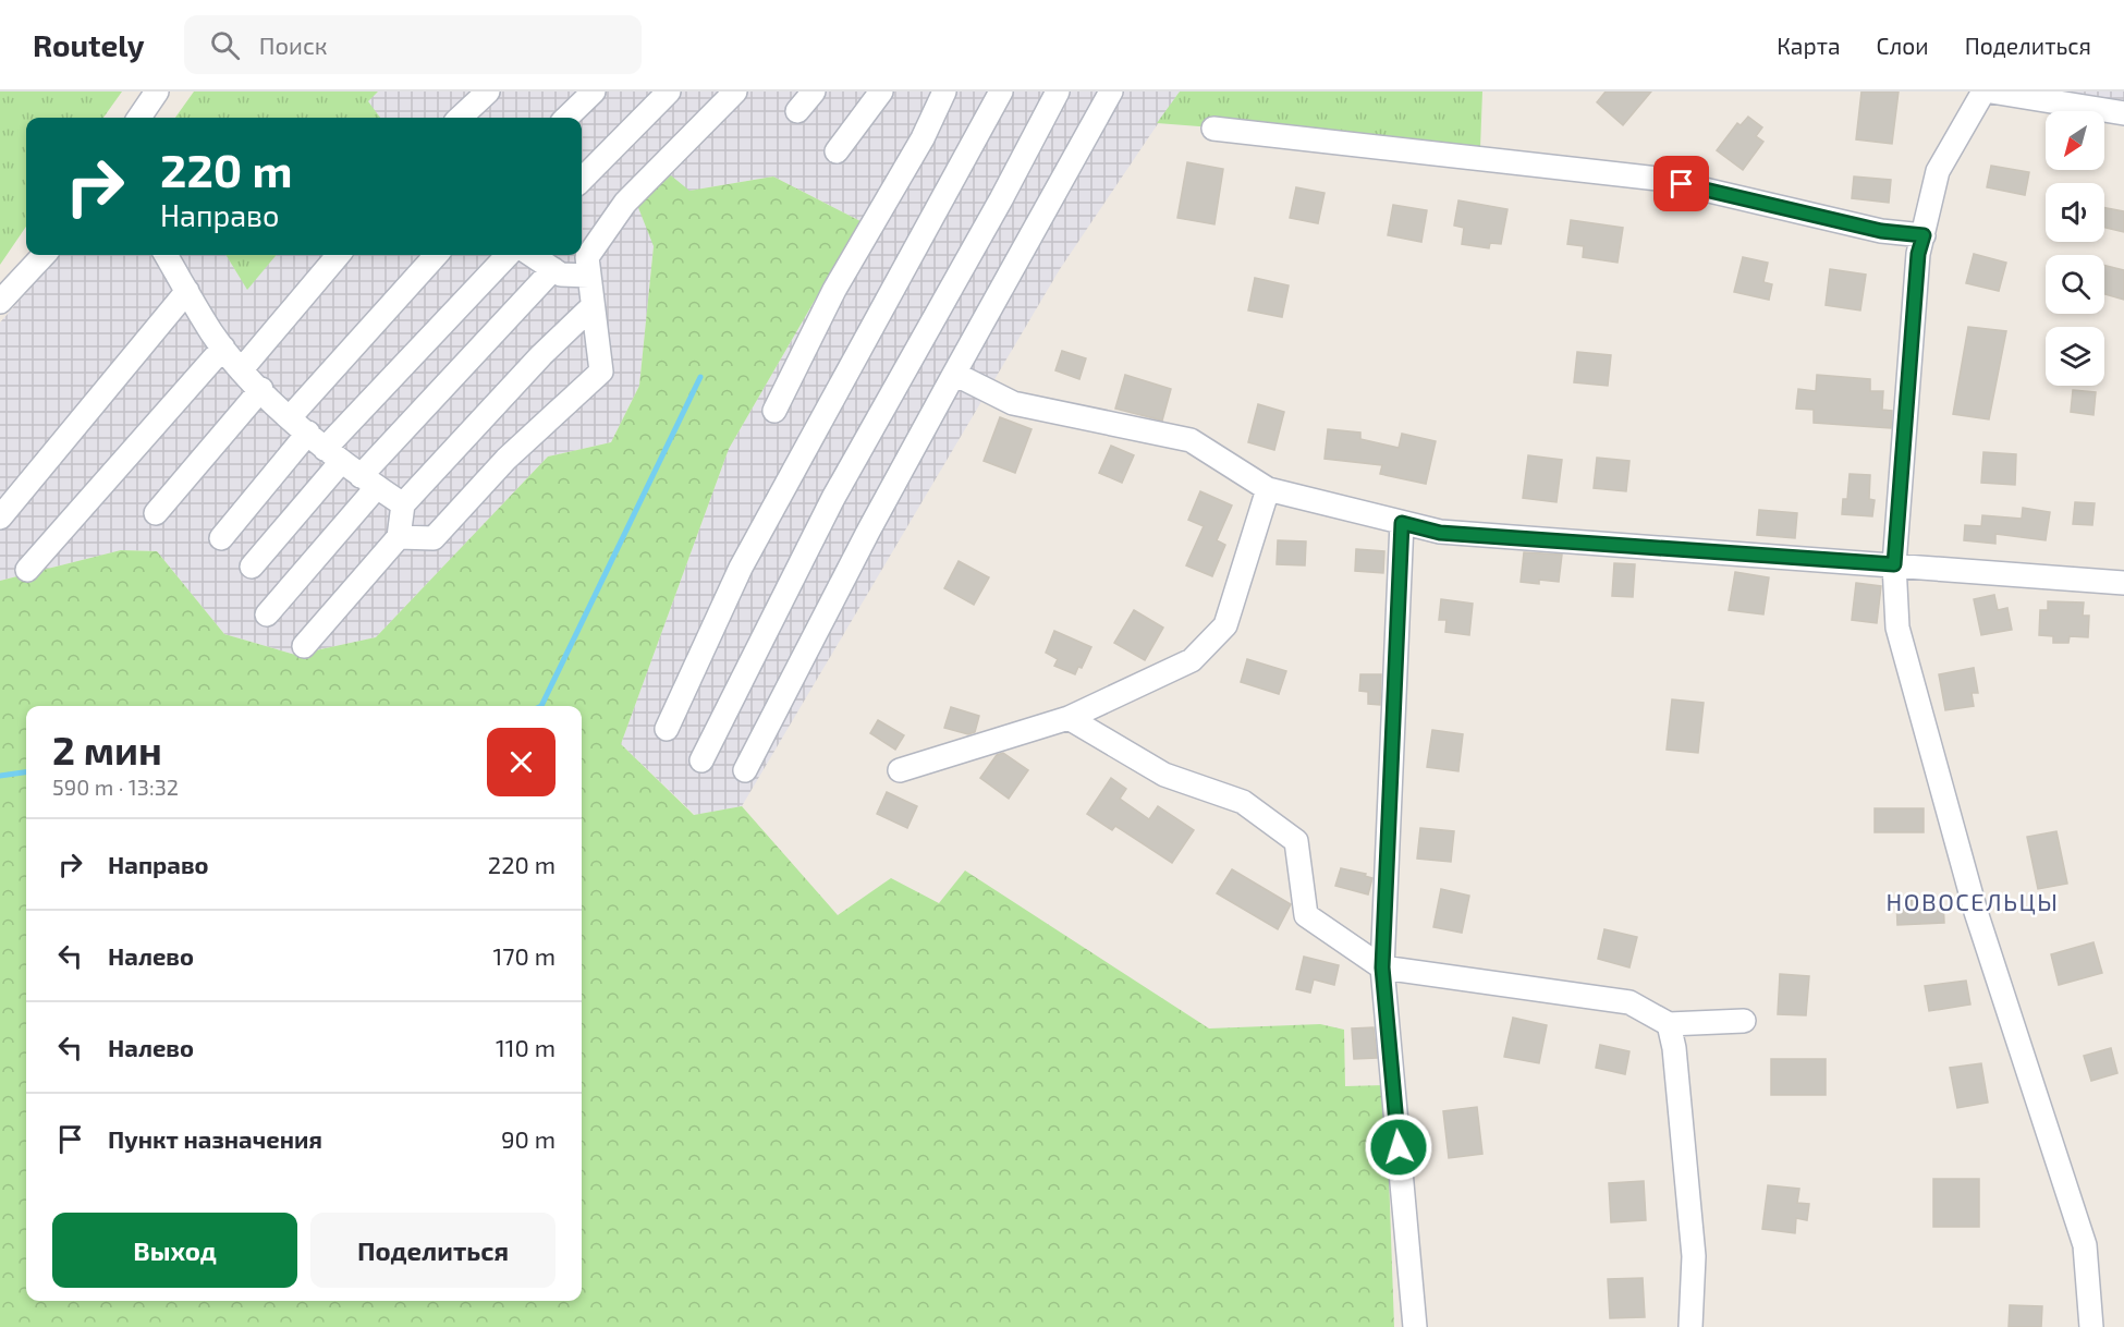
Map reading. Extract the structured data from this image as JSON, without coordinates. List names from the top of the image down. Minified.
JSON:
{"districts":["НОВОСЕЛЬЦЫ"],"north":"bottom left","page":{"header":"Routely","search":"Поиск","nav":["Карта","Слои","Поделиться"],"turn":["220 m","Направо"],"heading":["2 мин","590 m · 13:32"],"list":[{"name":"Направо","value":"220 m"},{"name":"Налево","value":"170 m"},{"name":"Налево","value":"110 m"},{"name":"Пункт назначения","value":"90 m"}],"buttons":["Выход","Поделиться"]}}
